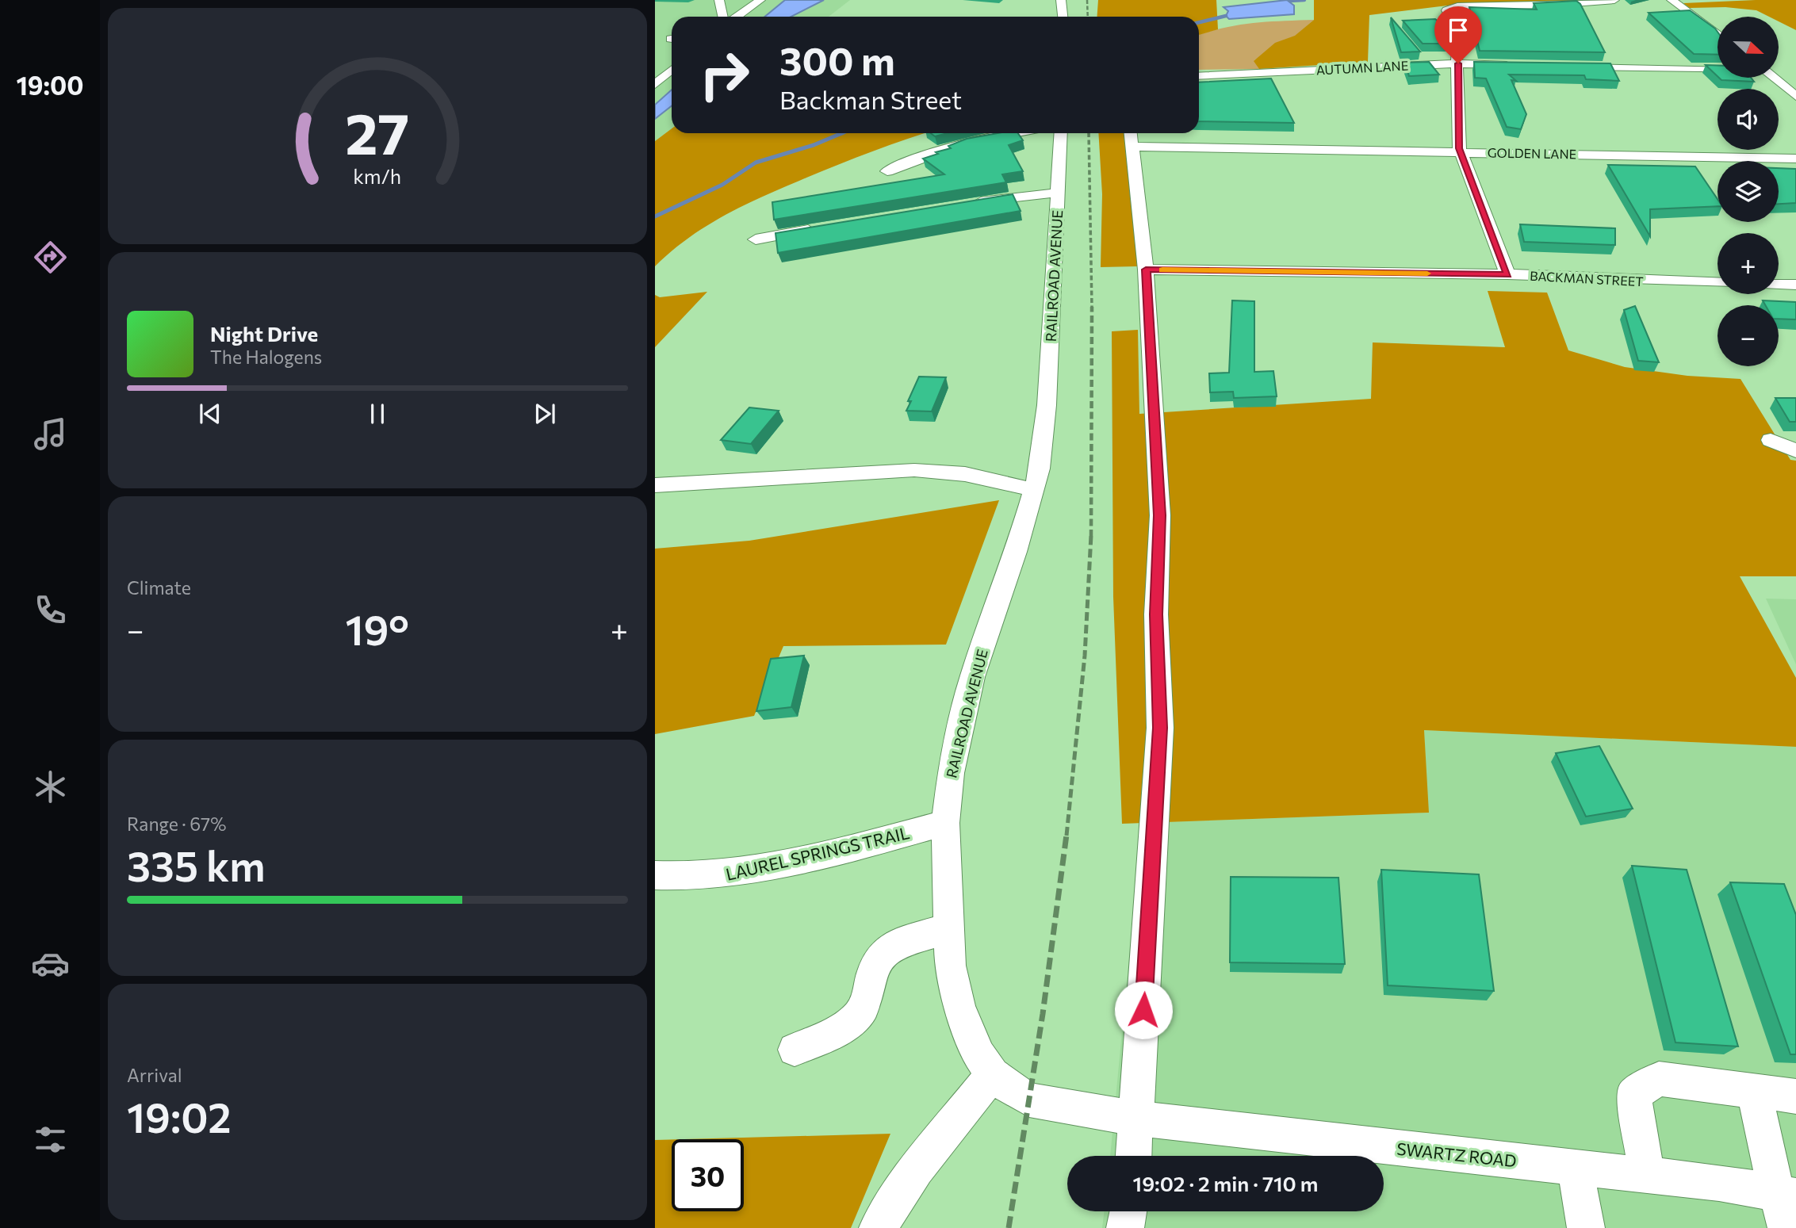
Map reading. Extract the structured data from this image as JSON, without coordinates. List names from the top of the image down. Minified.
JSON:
{"streets":{"street":["AUTUMN LANE","GOLDEN LANE","RAILROAD AVENUE","BACKMAN STREET","LAUREL SPRINGS TRAIL","SWARTZ ROAD"]},"crossings":[["RAILROAD AVENUE","LAUREL SPRINGS TRAIL"],["RAILROAD AVENUE","SWARTZ ROAD"]],"north":"right","page":{"tabs":"19:00","map_buttons":["+","−"],"turn":["300 m","Backman Street"],"song":["Night Drive","The Halogens"],"tile":["Climate",["Range · 67%","335 km"],["Arrival","19:02"]],"heat":["−","19°","+"],"limit":"30","trip":"19:02 · 2 min · 710 m","gauge":["27","km/h"]}}
